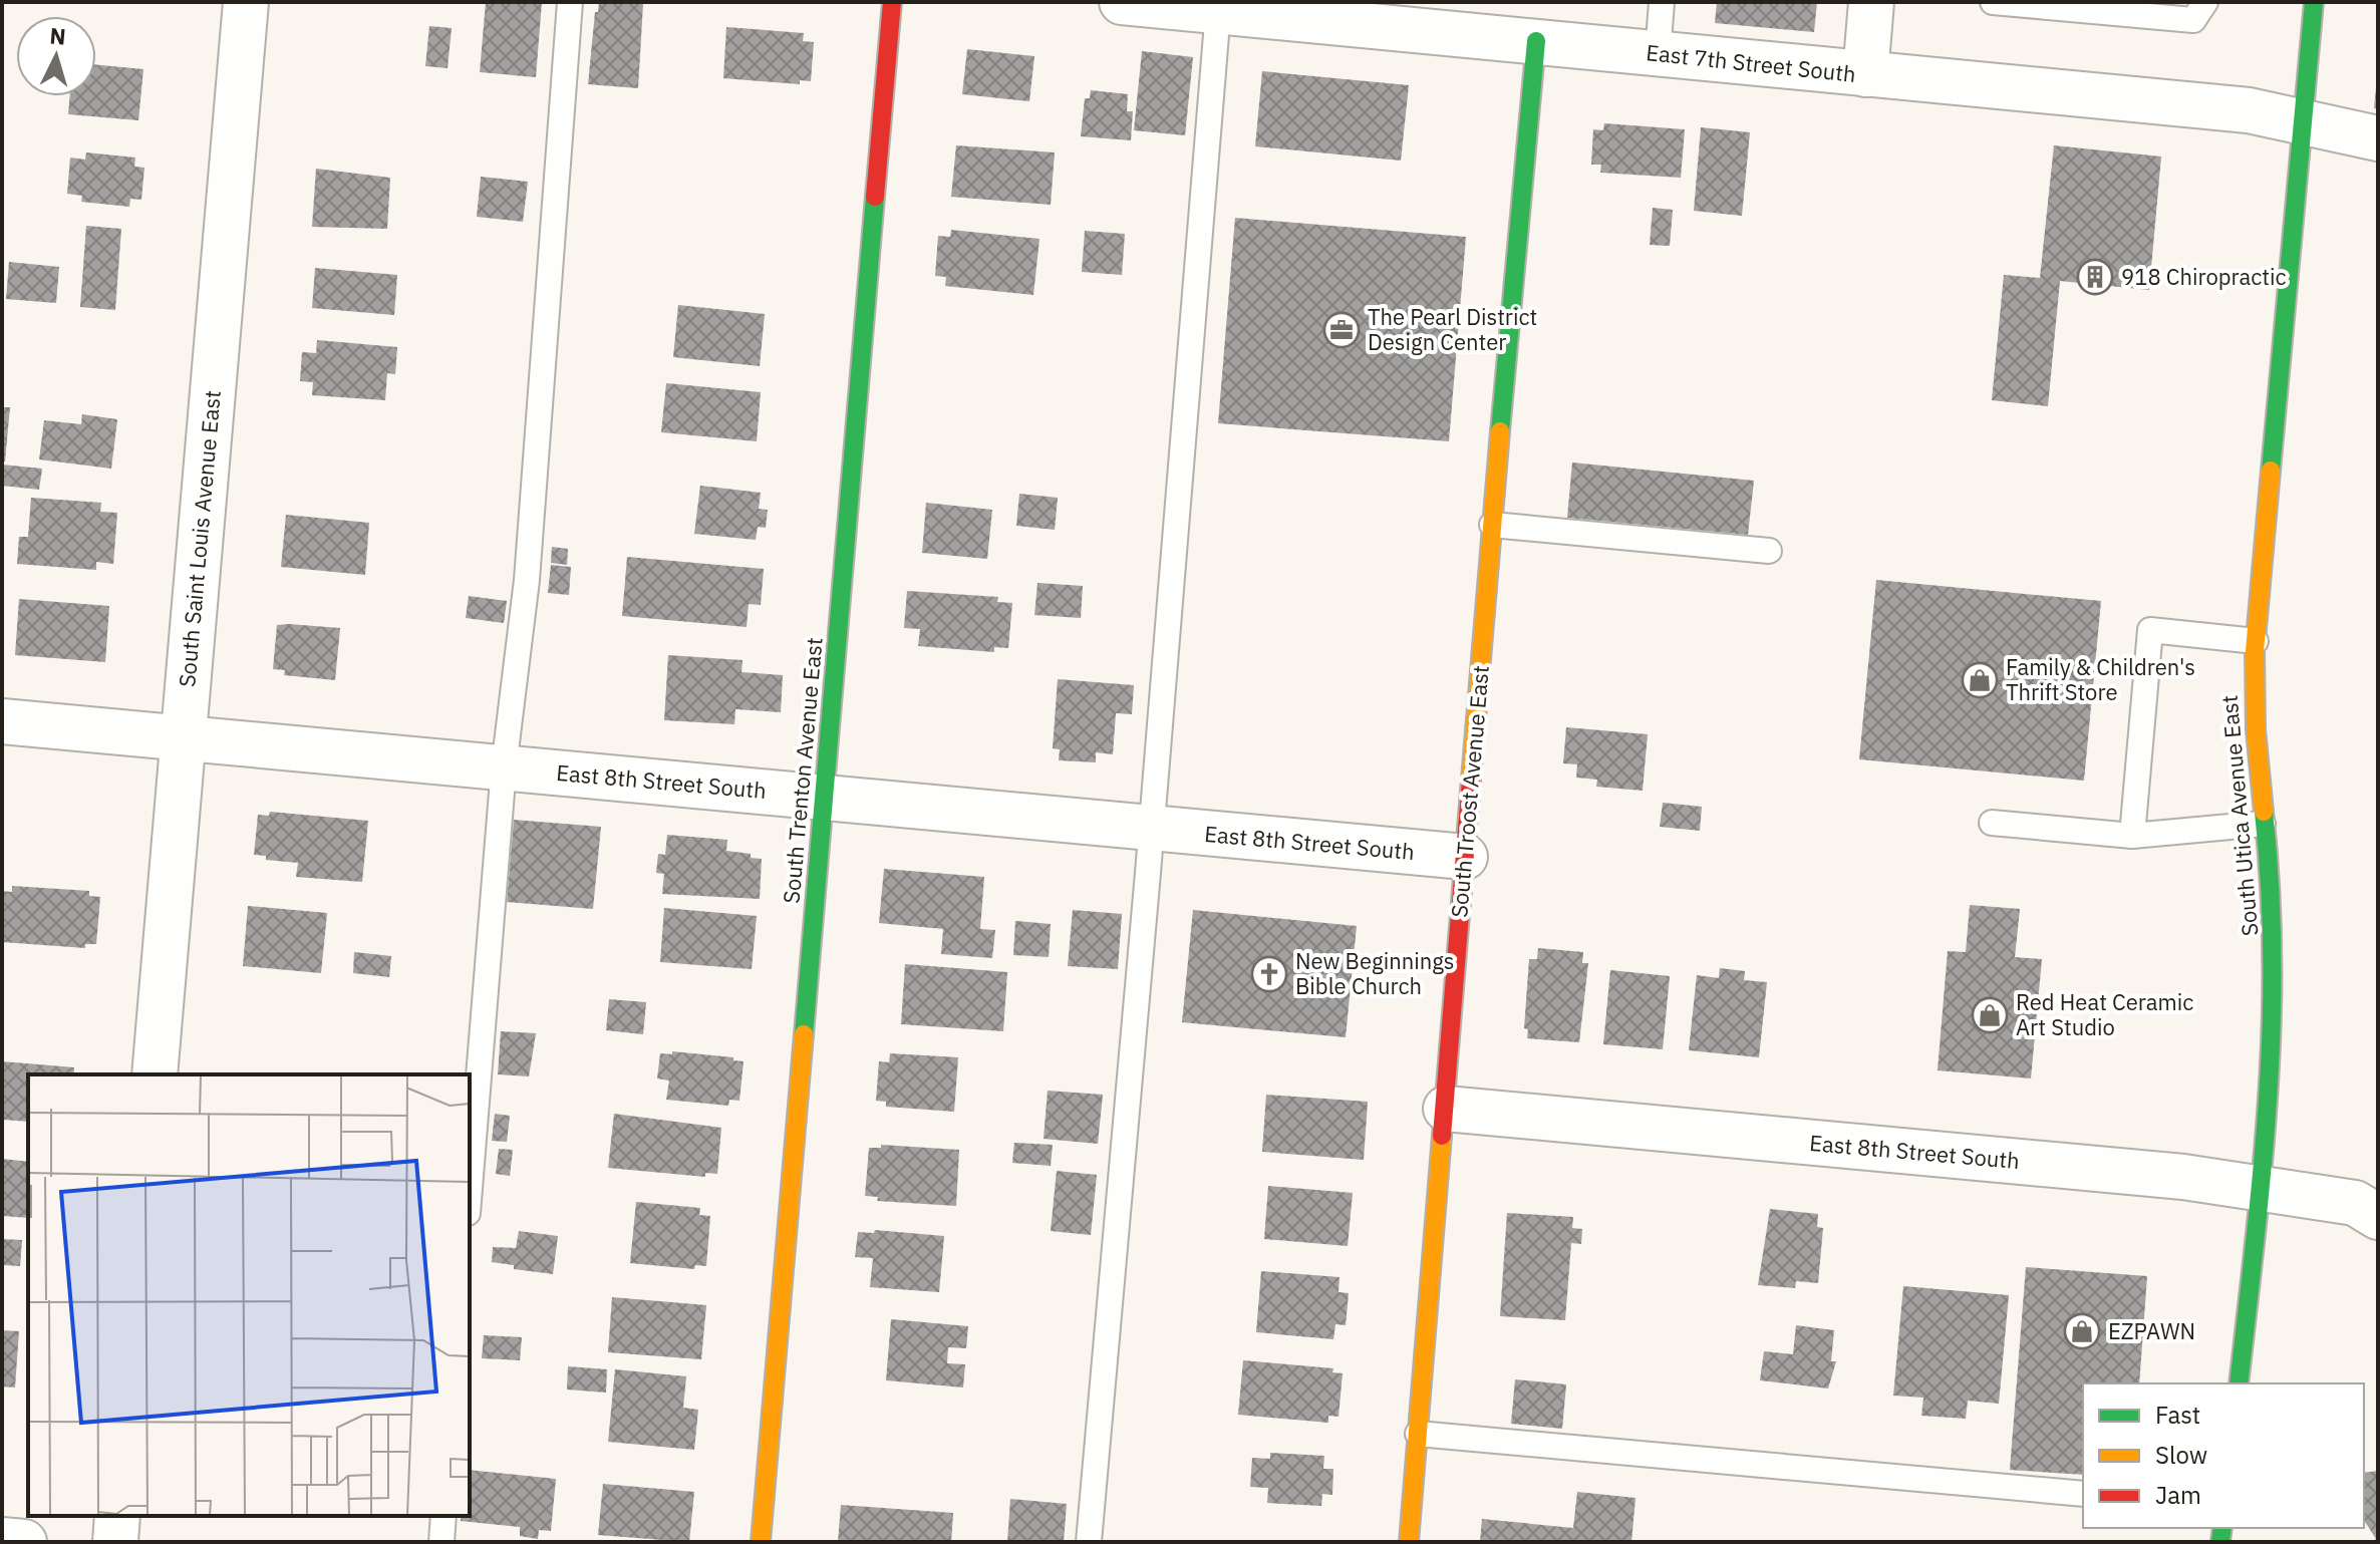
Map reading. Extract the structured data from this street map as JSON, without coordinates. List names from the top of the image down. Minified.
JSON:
{"streets":{"street":["East 7th Street South","South Saint Louis Avenue East","South Trenton Avenue East","East 8th Street South","South Troost Avenue East","South Utica Avenue East"]},"crossings":[["East 7th Street South","South Troost Avenue East"],["East 7th Street South","South Utica Avenue East"],["South Saint Louis Avenue East","East 8th Street South"],["South Trenton Avenue East","East 8th Street South"],["East 8th Street South","South Troost Avenue East"],["East 8th Street South","South Utica Avenue East"]],"places":{"building":["918 Chiropractic"],"office":["The Pearl District Design Center"],"shop":["Family & Children's Thrift Store","Red Heat Ceramic Art Studio","EZPAWN"],"church":["New Beginnings Bible Church"]},"legend":["Fast","Slow","Jam"],"north":"top"}
